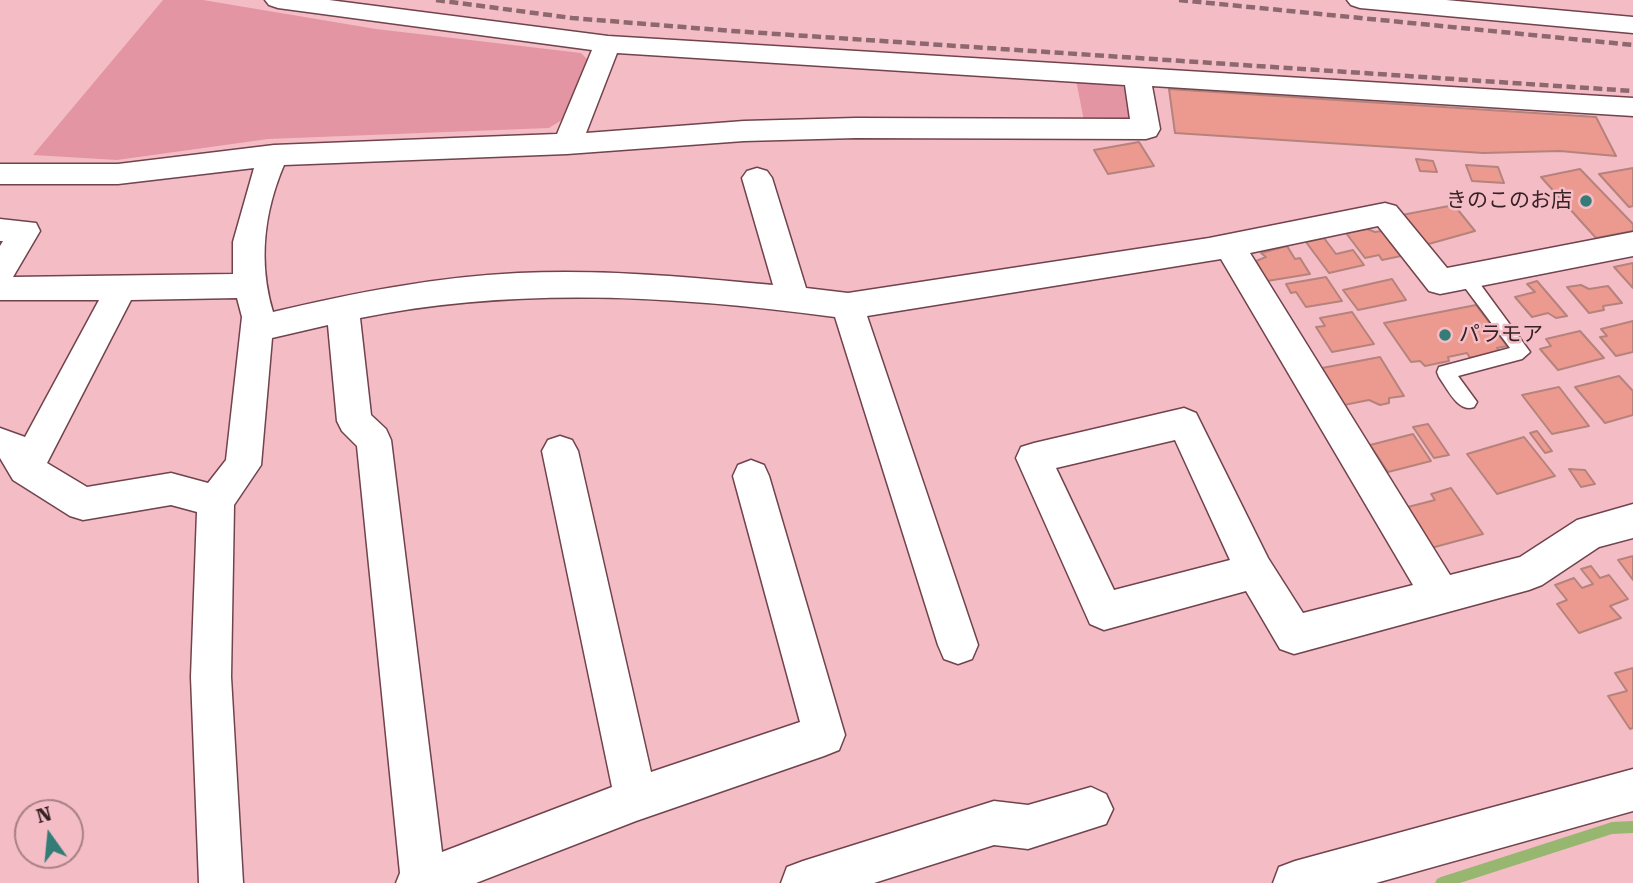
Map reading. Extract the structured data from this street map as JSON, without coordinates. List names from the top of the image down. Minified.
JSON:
{"places":["きのこのお店","パラモア"],"north":"top"}
